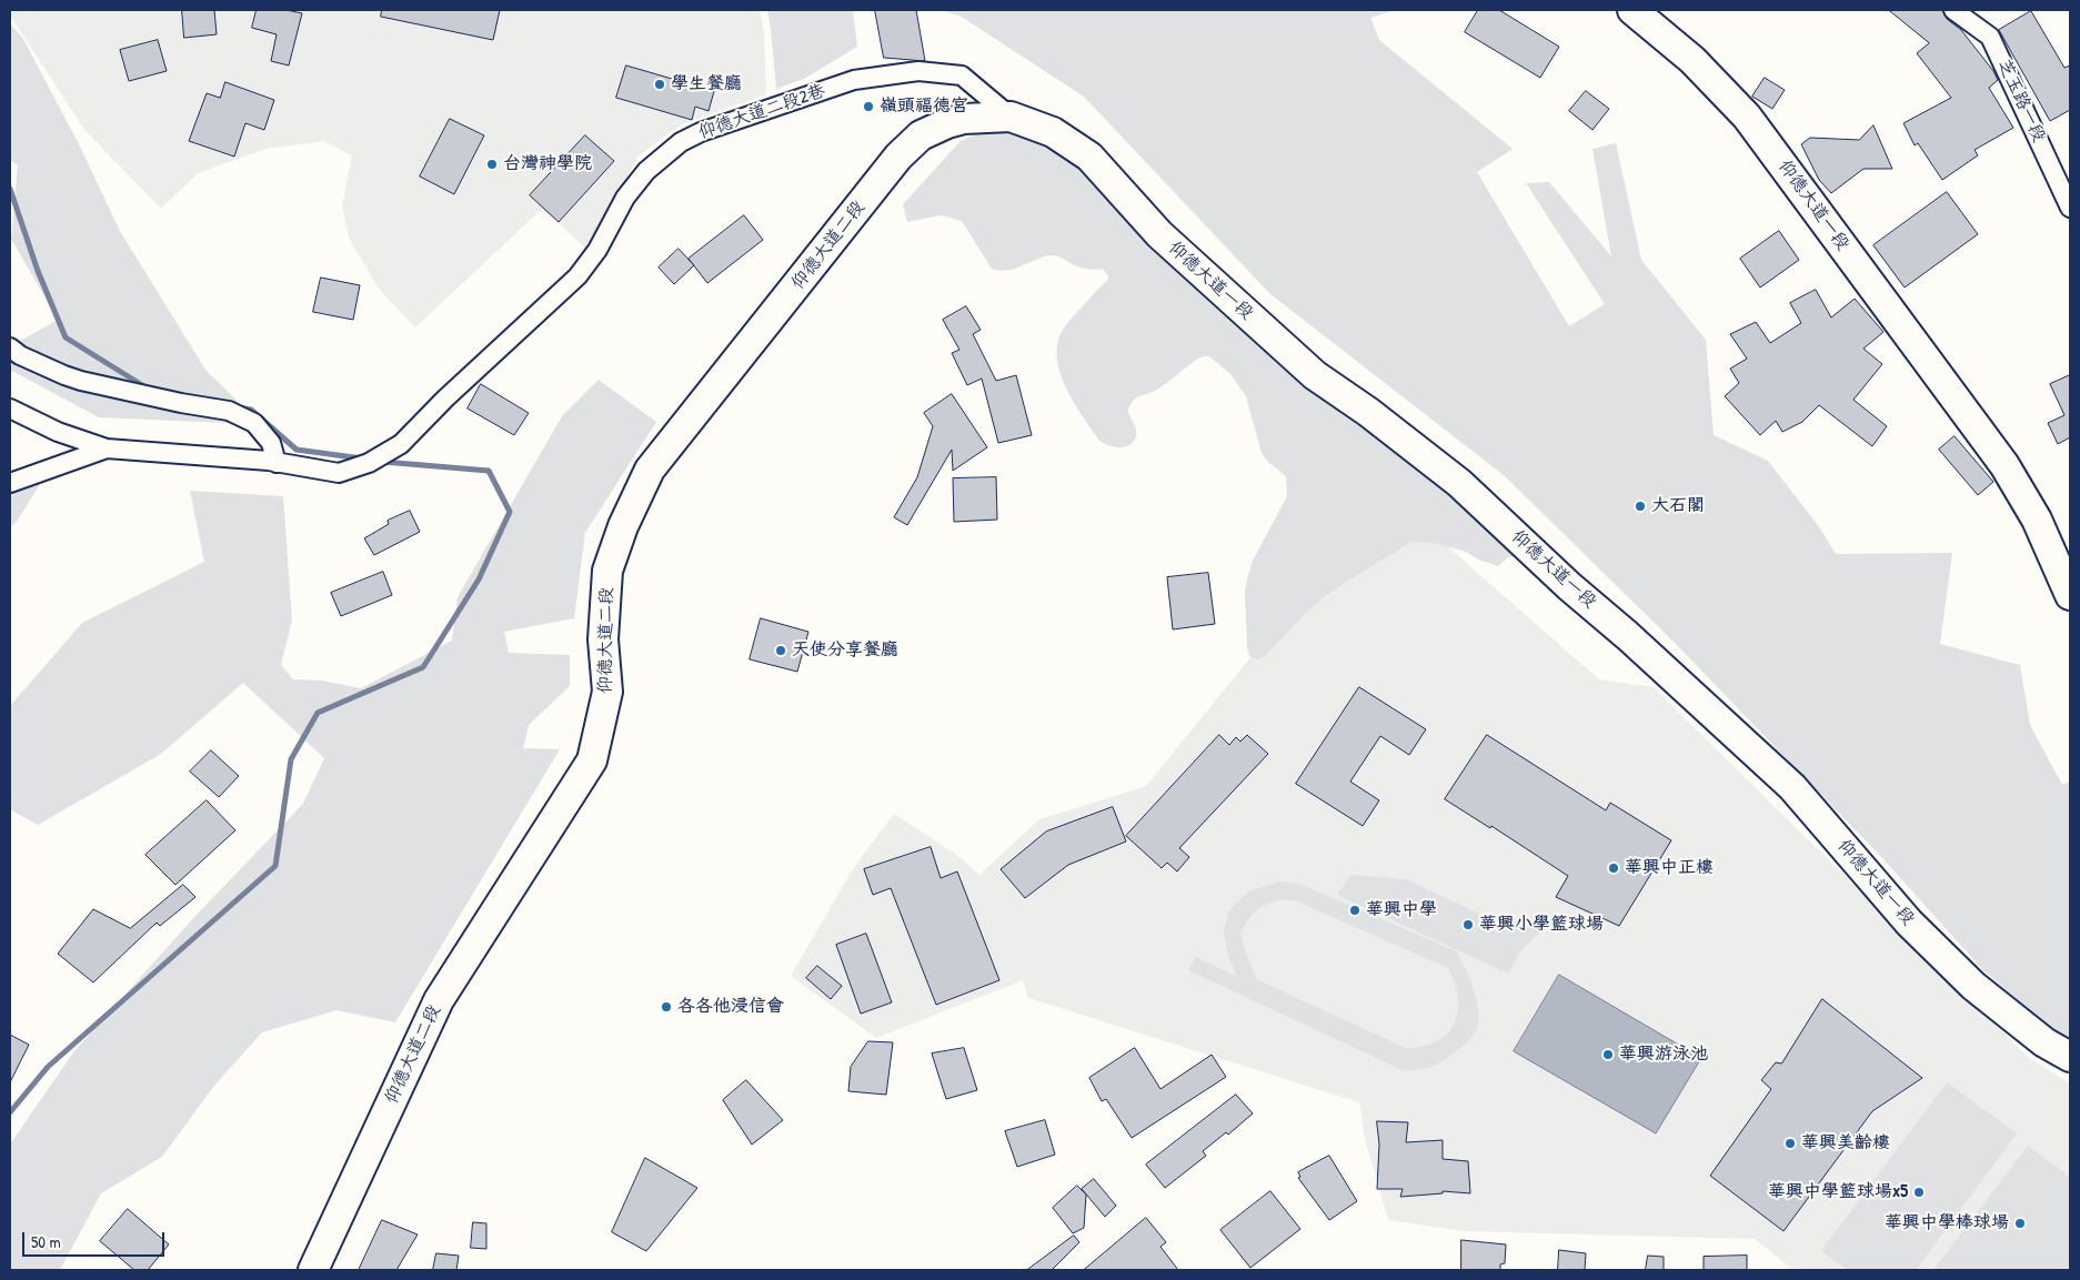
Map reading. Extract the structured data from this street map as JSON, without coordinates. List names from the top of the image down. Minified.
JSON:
{"streets":{"main road":["仰德大道一段","仰德大道二段"],"street":["芝玉路一段","仰德大道二段2巷"]},"crossings":[["仰德大道二段2巷","仰德大道一段"],["仰德大道二段2巷","仰德大道二段"],["仰德大道一段","仰德大道二段"]],"places":["學生餐廳","嶺頭福德宮","台灣神學院","大石閣","天使分享餐廳","華興中正樓","華興中學","華興小學籃球場","各各他浸信會","華興游泳池","華興美齡樓","華興中學籃球場x5","華興中學棒球場"],"scale_bar":"50 m"}
